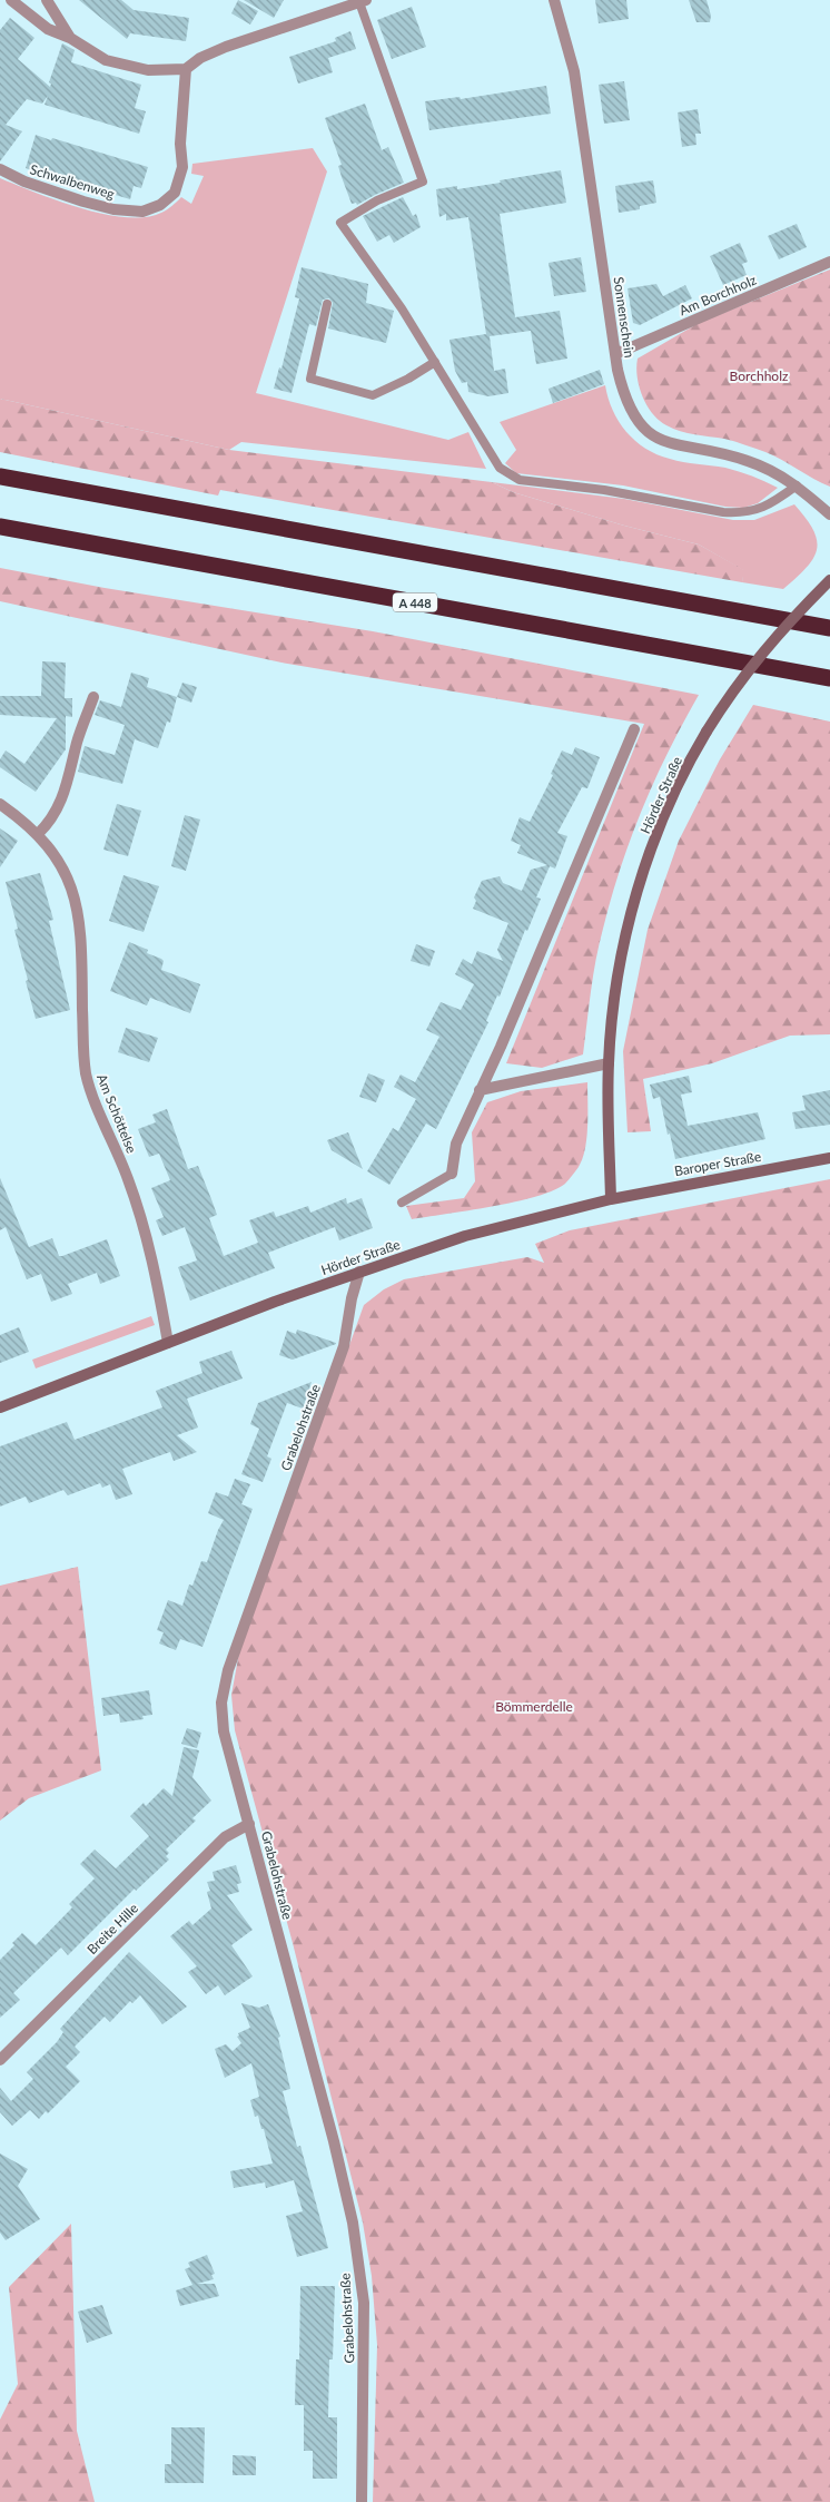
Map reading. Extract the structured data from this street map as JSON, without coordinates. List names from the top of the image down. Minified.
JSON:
{"streets":{"highway":["A 448"],"main road":["Hörder Straße","Baroper Straße"],"street":["Schwalbenweg","Am Borchholz","Sonnenschein","Am Schöttelse","Grabelohstraße","Breite Hille"]},"crossings":[["Am Borchholz","Sonnenschein"],["Hörder Straße","Am Schöttelse"],["Hörder Straße","Baroper Straße"],["Hörder Straße","Grabelohstraße"],["Grabelohstraße","Breite Hille"]],"parks":["Borchholz","Bömmerdelle"]}
